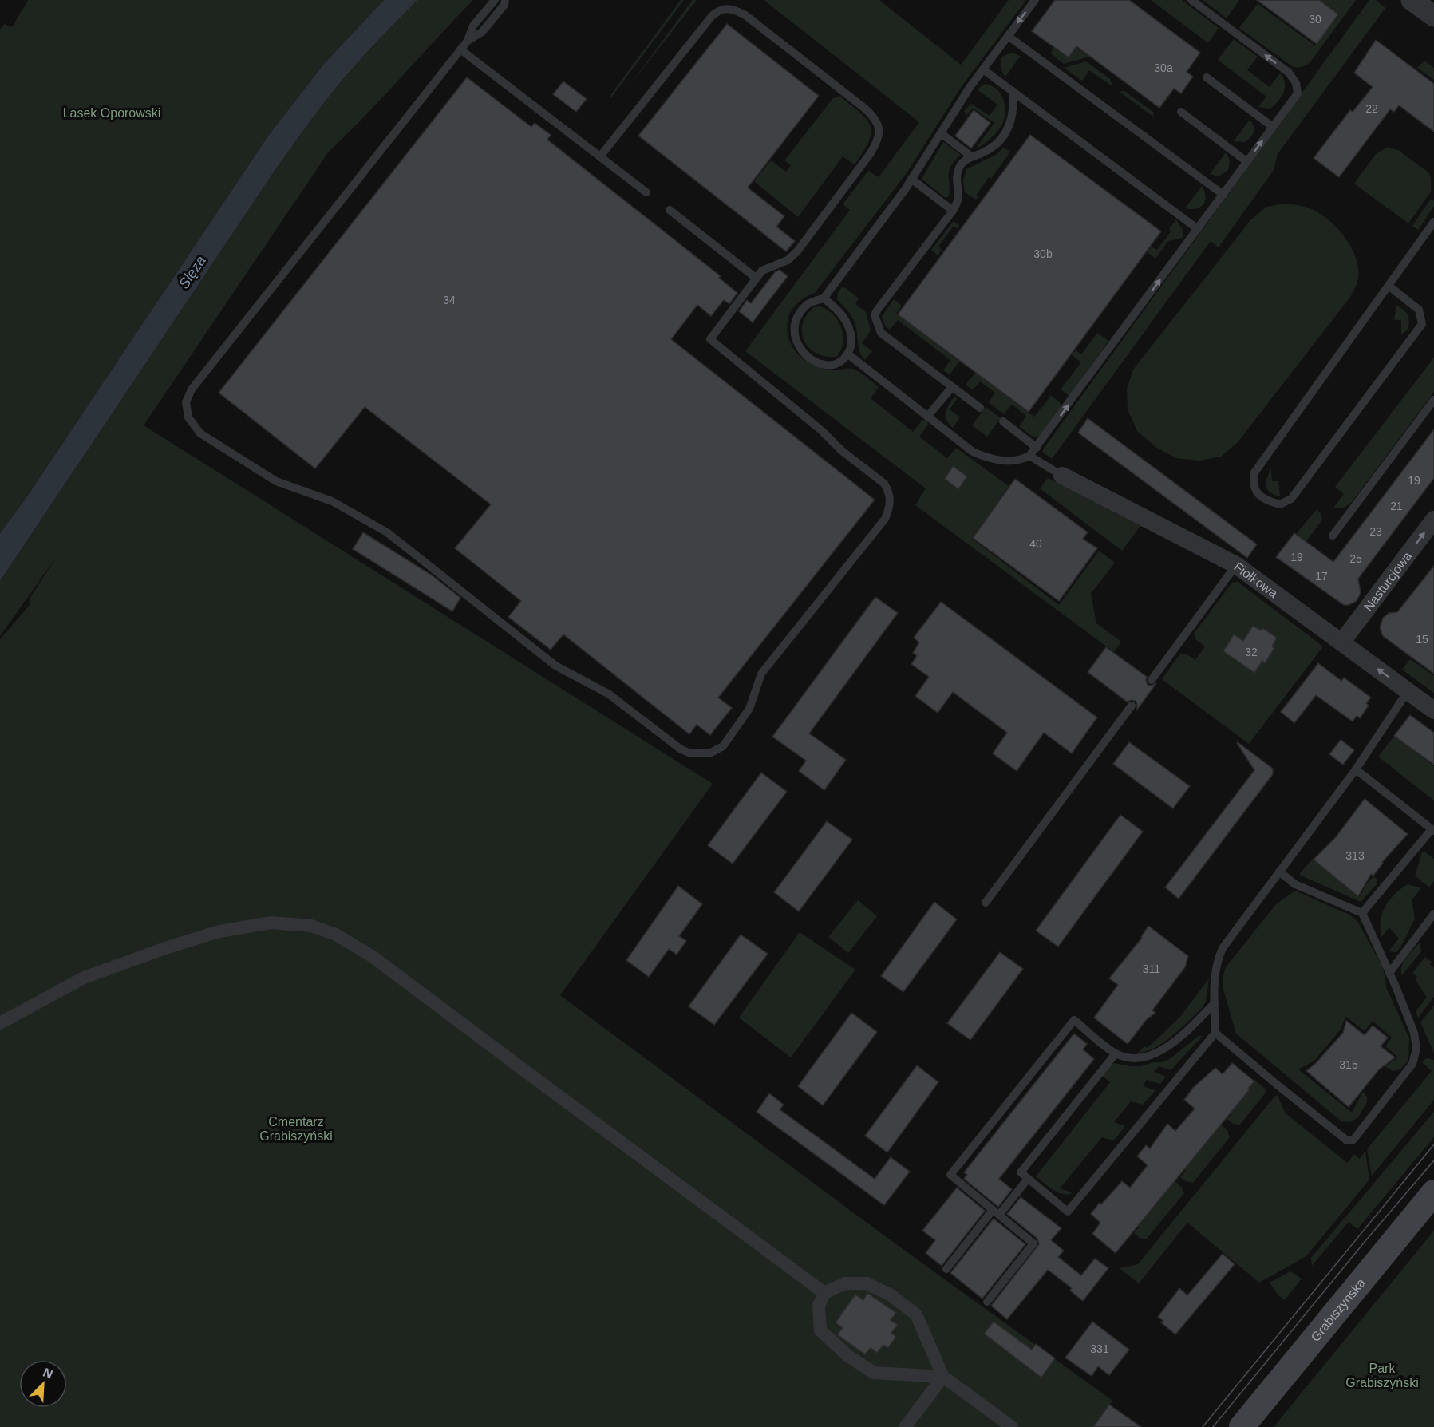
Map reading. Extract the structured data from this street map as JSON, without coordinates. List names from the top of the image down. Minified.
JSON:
{"streets":{"main road":["Grabiszyńska"],"street":["Fiołkowa","Nasturcjowa"]},"crossings":[["Fiołkowa","Nasturcjowa"]],"one_way":["Nasturcjowa"],"water":["Ślęza"],"parks":["Lasek Oporowski","Cmentarz Grabiszyński","Park Grabiszyński"],"house_numbers":["30","30a","22","30b","34","19","21","23","40","19","25","17","15","32","313","311","315","331"],"north":"top right"}
